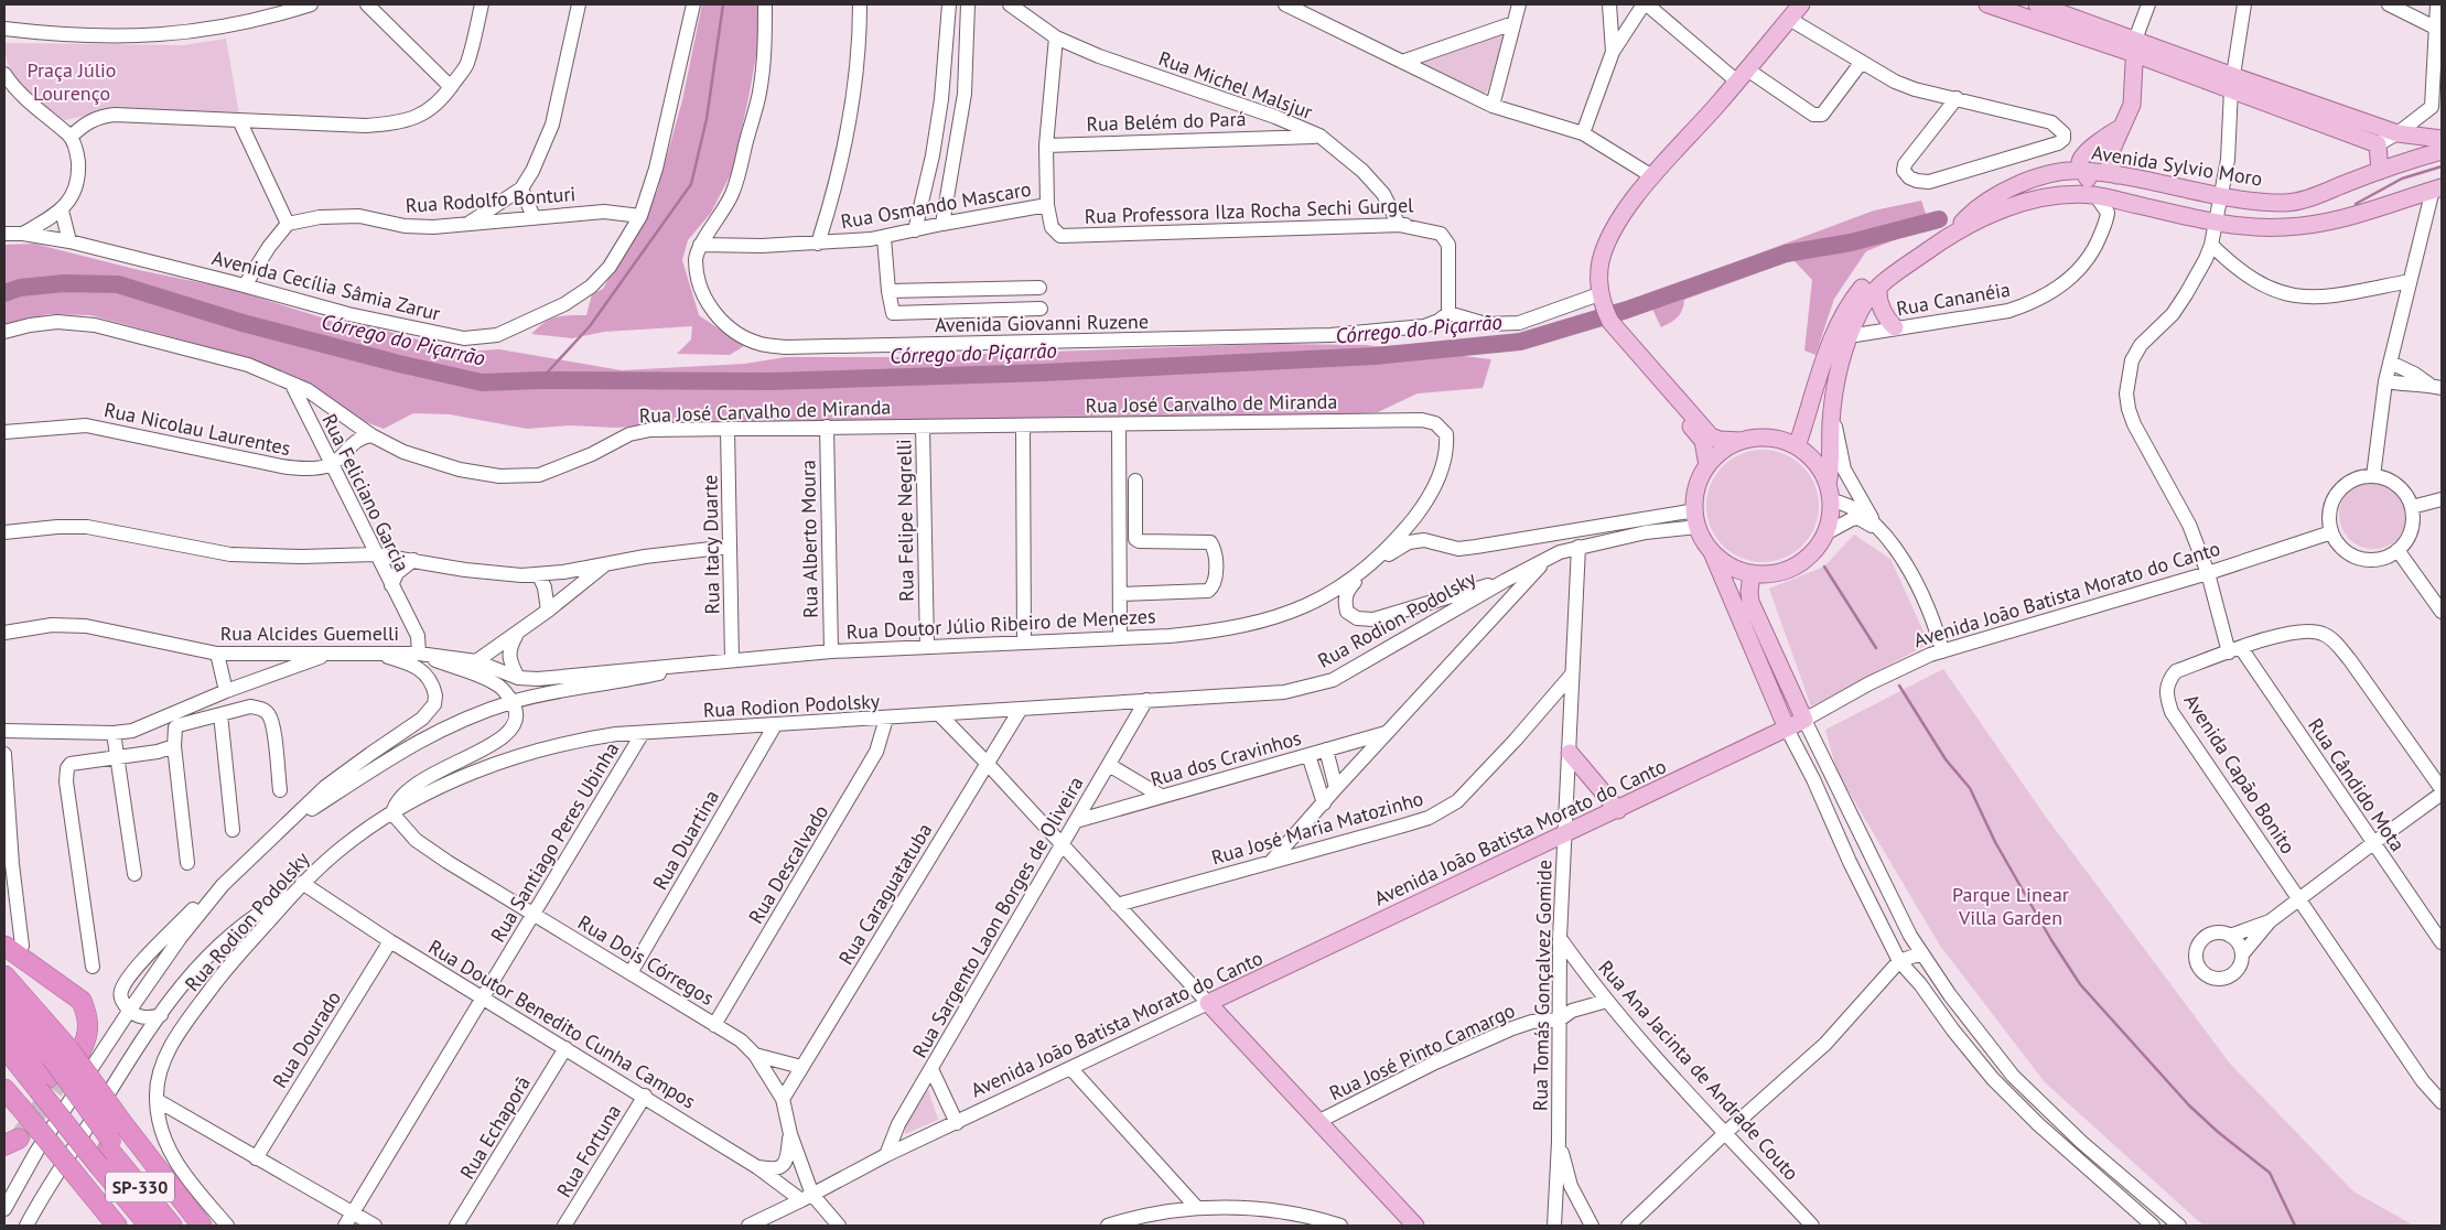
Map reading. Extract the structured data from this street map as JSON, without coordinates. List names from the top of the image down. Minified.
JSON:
{"streets":{"highway":["SP-330"],"main road":["Avenida Sylvio Moro","Avenida João Batista Morato do Canto"],"street":["Rua Michel Malsjur","Rua Belém do Pará","Rua Rodolfo Bonturi","Rua Osmando Mascaro","Rua Professora Ilza Rocha Sechi Gurgel","Avenida Cecília Sâmia Zarur","Rua Cananéia","Avenida Giovanni Ruzene","Rua José Carvalho de Miranda","Rua Nicolau Laurentes","Rua Feliciano Garcia","Rua Felipe Negrelli","Rua Alberto Moura","Rua Itacy Duarte","Rua Rodion Podolsky","Rua Doutor Júlio Ribeiro de Menezes","Rua Alcides Guemelli","Rua dos Cravinhos","Avenida Capão Bonito","Rua Cândido Mota","Rua José Maria Matozinho","Rua Duartina","Rua Santiago Peres Ubinha","Rua Descalvado","Rua Caraguatatuba","Rua Sargento Laon Borges de Oliveira","Rua Dois Córregos","Rua Tomás Gonçalvez Gomide","Rua Doutor Benedito Cunha Campos","Rua Dourado","Rua José Pinto Camargo","Rua Ana Jacinta de Andrade Couto","Rua Echaporã","Rua Fortuna"]},"crossings":[["Rua Michel Malsjur","Rua Belém do Pará"],["Rua Michel Malsjur","Rua Professora Ilza Rocha Sechi Gurgel"],["Avenida Sylvio Moro","Rua Cândido Mota"],["Rua Rodolfo Bonturi","Avenida Cecília Sâmia Zarur"],["Rua Osmando Mascaro","Rua Professora Ilza Rocha Sechi Gurgel"],["Rua Osmando Mascaro","Avenida Giovanni Ruzene"],["Rua José Carvalho de Miranda","Rua Feliciano Garcia"],["Rua José Carvalho de Miranda","Rua Felipe Negrelli"],["Rua José Carvalho de Miranda","Rua Alberto Moura"],["Rua José Carvalho de Miranda","Rua Itacy Duarte"],["Rua José Carvalho de Miranda","Rua Doutor Júlio Ribeiro de Menezes"],["Rua Nicolau Laurentes","Rua Feliciano Garcia"],["Rua Feliciano Garcia","Rua Doutor Júlio Ribeiro de Menezes"],["Rua Feliciano Garcia","Rua Alcides Guemelli"],["Rua Felipe Negrelli","Rua Doutor Júlio Ribeiro de Menezes"],["Rua Alberto Moura","Rua Doutor Júlio Ribeiro de Menezes"],["Rua Itacy Duarte","Rua Doutor Júlio Ribeiro de Menezes"],["Avenida João Batista Morato do Canto","Rua Cândido Mota"],["Avenida João Batista Morato do Canto","Rua Sargento Laon Borges de Oliveira"],["Avenida João Batista Morato do Canto","Rua Dois Córregos"],["Avenida João Batista Morato do Canto","Rua Tomás Gonçalvez Gomide"],["Avenida João Batista Morato do Canto","Rua Doutor Benedito Cunha Campos"],["Rua Rodion Podolsky","Rua Duartina"],["Rua Rodion Podolsky","Rua Santiago Peres Ubinha"],["Rua Rodion Podolsky","Rua Descalvado"],["Rua Rodion Podolsky","Rua Caraguatatuba"],["Rua Rodion Podolsky","Rua Sargento Laon Borges de Oliveira"],["Rua Rodion Podolsky","Rua Dois Córregos"],["Rua Rodion Podolsky","Rua Tomás Gonçalvez Gomide"],["Rua Rodion Podolsky","Rua Doutor Benedito Cunha Campos"],["Rua Doutor Júlio Ribeiro de Menezes","Rua Alcides Guemelli"],["Rua dos Cravinhos","Rua Sargento Laon Borges de Oliveira"],["Avenida Capão Bonito","Rua Cândido Mota"],["Rua José Maria Matozinho","Rua Tomás Gonçalvez Gomide"],["Rua Duartina","Rua Dois Córregos"],["Rua Santiago Peres Ubinha","Rua Dois Córregos"],["Rua Santiago Peres Ubinha","Rua Doutor Benedito Cunha Campos"],["Rua Descalvado","Rua Dois Córregos"],["Rua Caraguatatuba","Rua Dois Córregos"],["Rua Dois Córregos","Rua Doutor Benedito Cunha Campos"],["Rua Tomás Gonçalvez Gomide","Rua José Pinto Camargo"],["Rua Tomás Gonçalvez Gomide","Rua Ana Jacinta de Andrade Couto"],["Rua Doutor Benedito Cunha Campos","Rua Dourado"],["Rua Doutor Benedito Cunha Campos","Rua Echaporã"],["Rua Doutor Benedito Cunha Campos","Rua Fortuna"],["Rua José Pinto Camargo","Rua Ana Jacinta de Andrade Couto"]],"water":["Córrego do Piçarrão"],"parks":["Praça Júlio Lourenço","Parque Linear Villa Garden"]}
